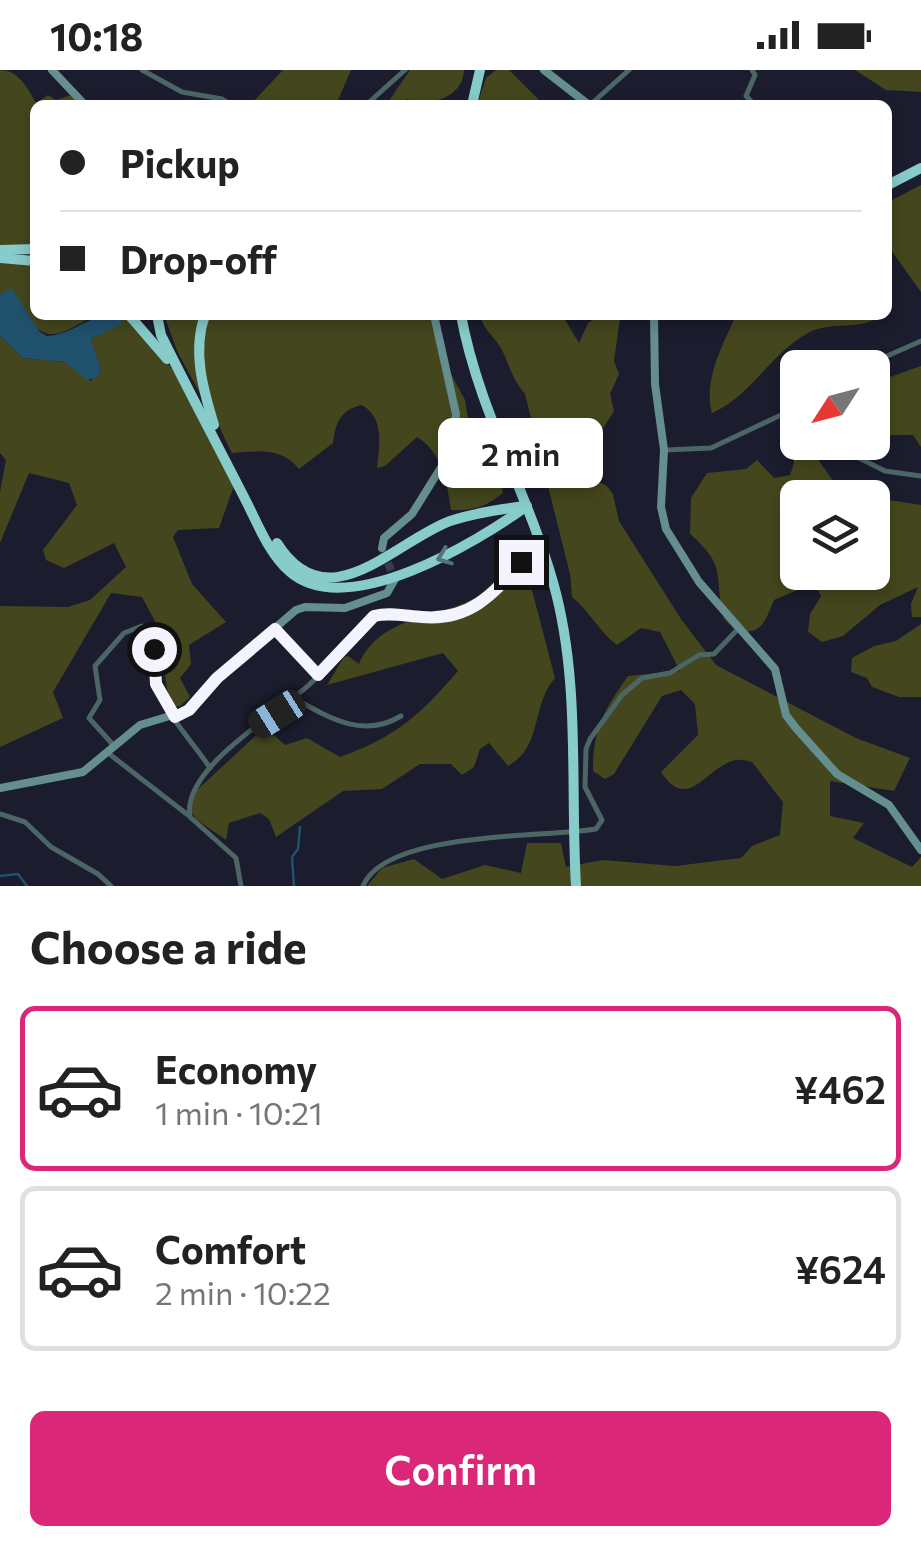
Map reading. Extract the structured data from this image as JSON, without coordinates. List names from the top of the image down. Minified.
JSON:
{"north":"bottom left","page":{"status":"10:18","banner":["Pickup","Drop-off"],"bubble":"2 min","heading":"Choose a ride","list":[{"name":"Economy","note":"1 min · 10:21","value":"¥462"},{"name":"Comfort","note":"2 min · 10:22","value":"¥624"}],"buttons":"Confirm"}}
